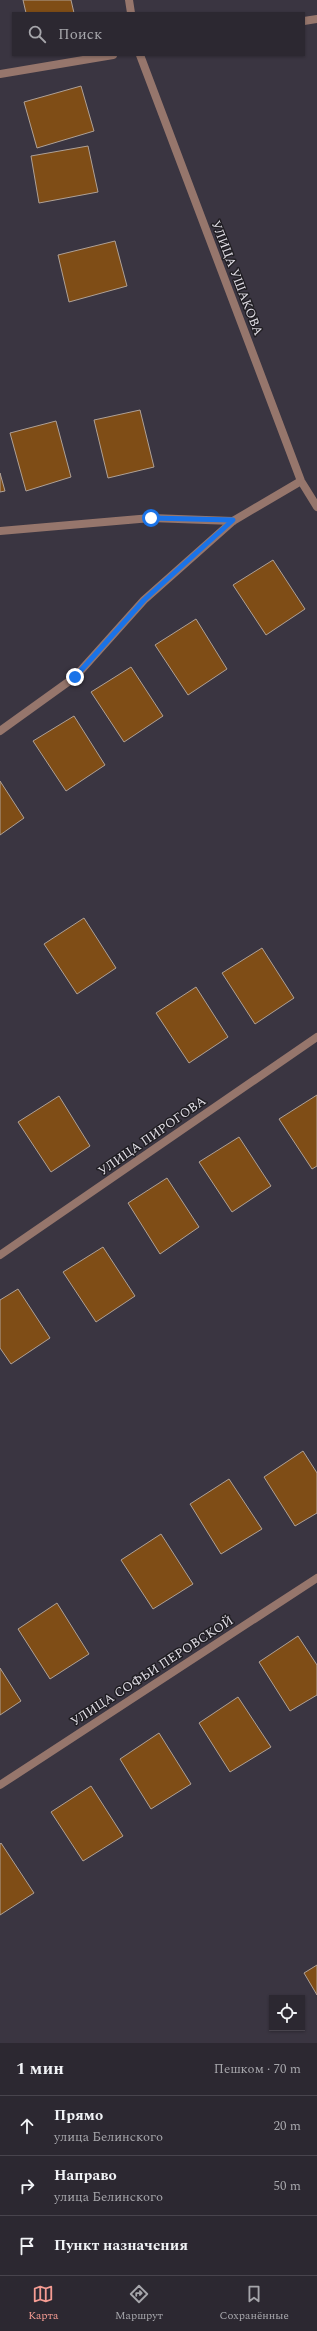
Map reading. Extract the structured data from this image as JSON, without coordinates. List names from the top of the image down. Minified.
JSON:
{"streets":{"street":["УЛИЦА УШАКОВА","УЛИЦА ПИРОГОВА","УЛИЦА СОФЬИ ПЕРОВСКОЙ"]},"page":{"search":"Поиск","heading":["1 мин","Пешком · 70 m"],"list":[["Прямо","улица Белинского","20 m"],["Направо","улица Белинского","50 m"],"Пункт назначения"],"nav":["Карта","Маршрут","Сохранённые"]}}
